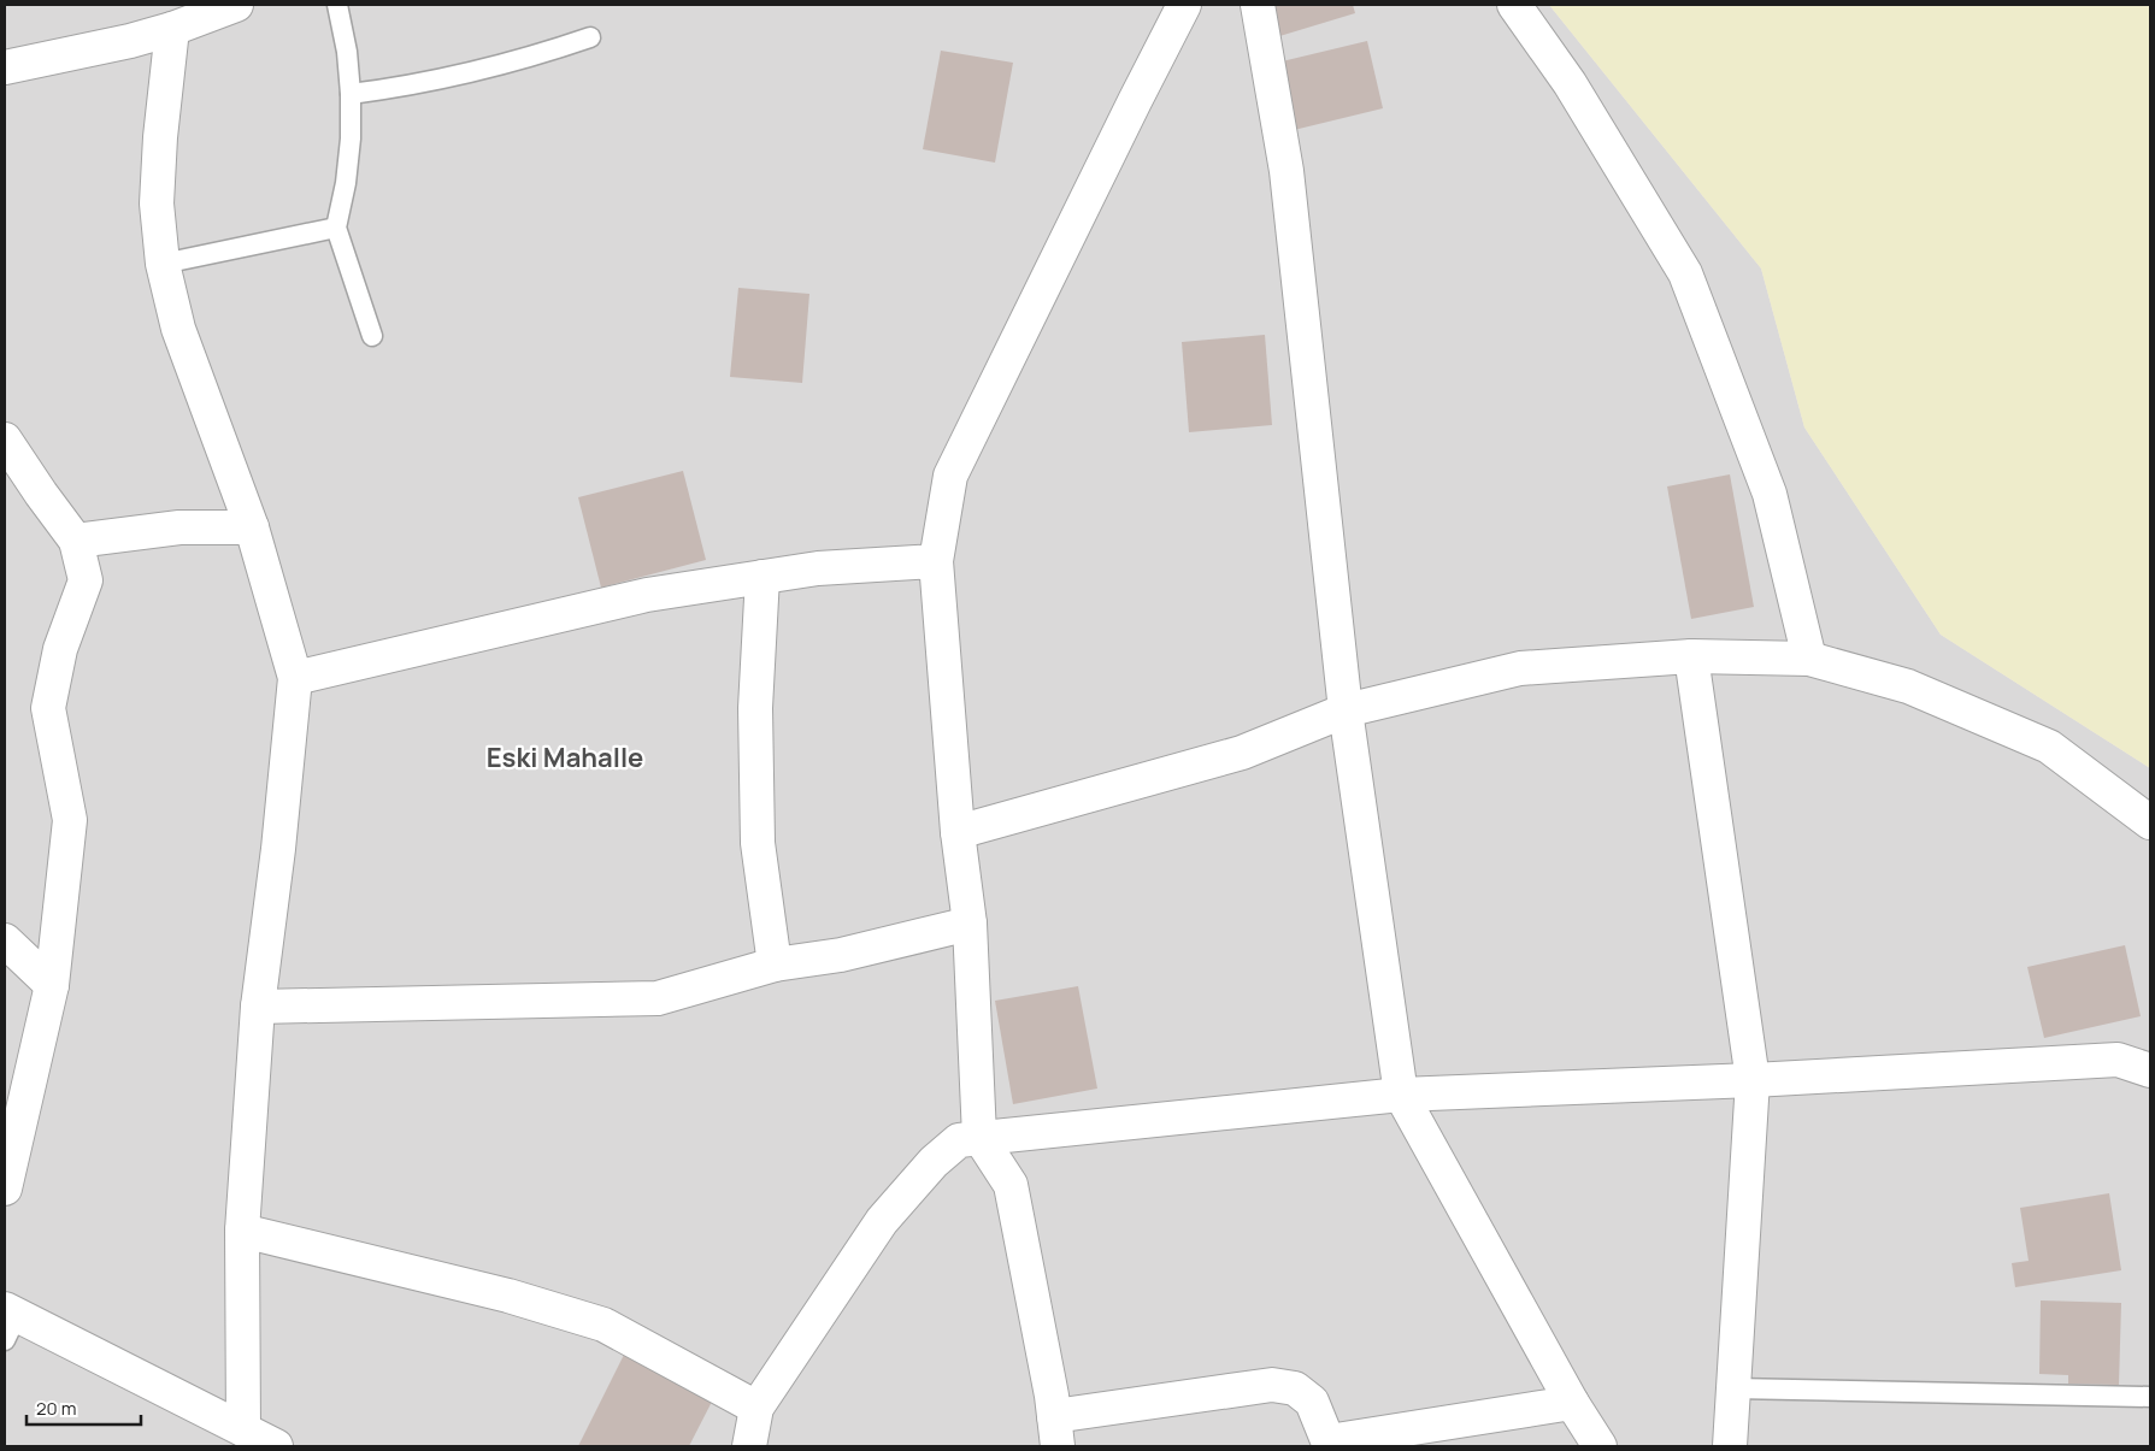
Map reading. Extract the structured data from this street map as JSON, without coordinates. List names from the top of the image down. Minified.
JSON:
{"districts":["Eski Mahalle"],"scale_bar":"20 m"}
